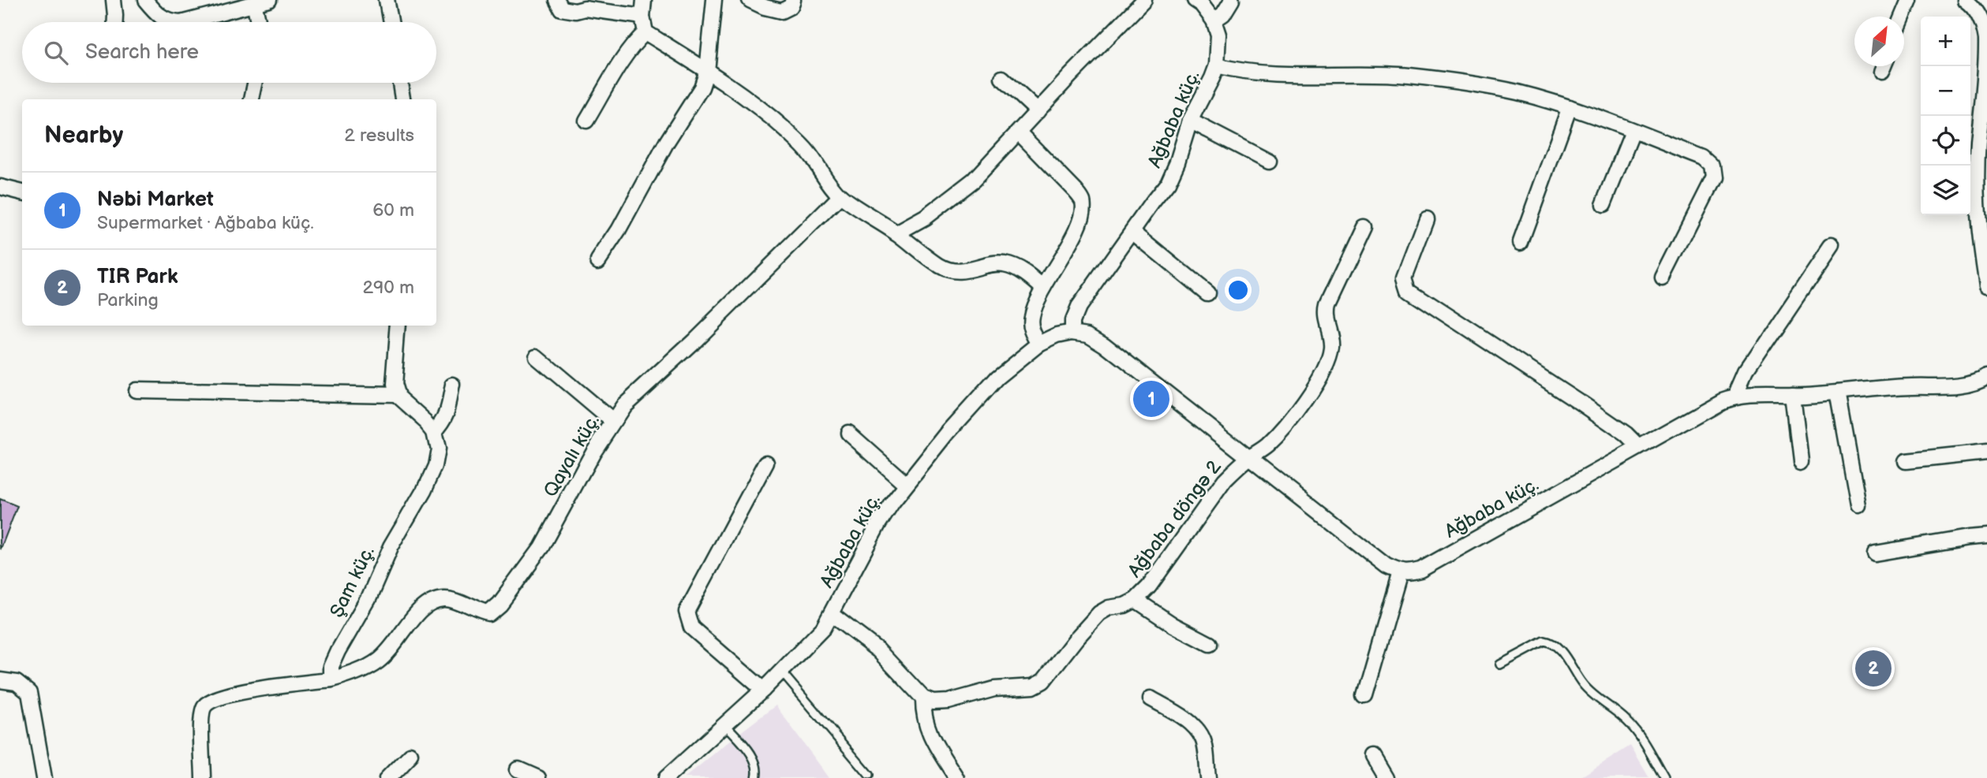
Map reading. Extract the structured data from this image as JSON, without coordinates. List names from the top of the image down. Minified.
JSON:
{"streets":{"street":["Ağbaba küç.","Qayalı küç.","Ağbaba döngə 2","Şam küç."]},"crossings":[["Qayalı küç.","Şam küç."]],"north":"top right","page":{"map_buttons":["+","−"],"search":"Search here","heading":["Nearby","2 results"],"list":[{"mark":"1","name":"Nəbi Market","note":"Supermarket · Ağbaba küç.","value":"60 m"},{"mark":"2","name":"TIR Park","note":"Parking","value":"290 m"}],"pins":["1","2"]}}
